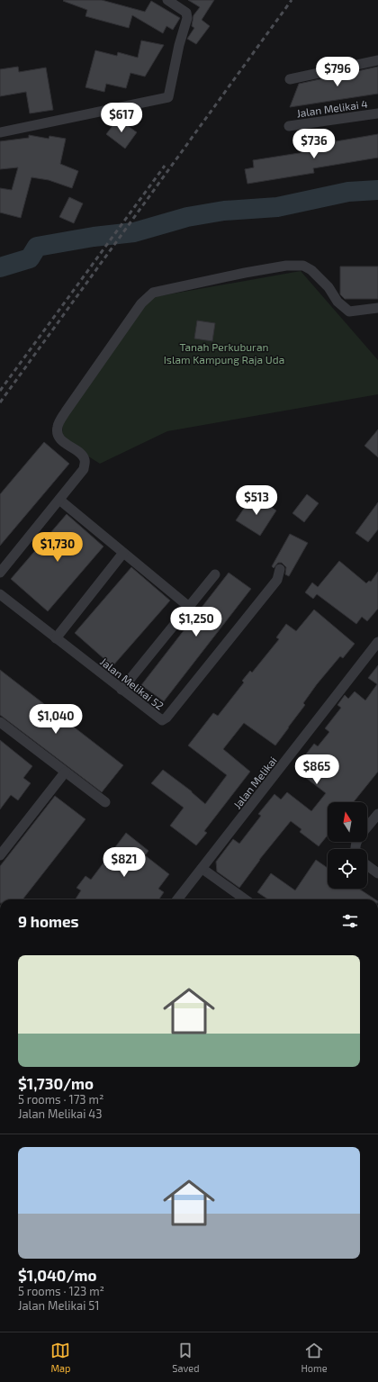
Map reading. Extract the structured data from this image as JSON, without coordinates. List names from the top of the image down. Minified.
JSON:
{"streets":{"street":["Jalan Melikai 4","Jalan Melikai 52","Jalan Melikai"]},"parks":["Tanah Perkuburan Islam Kampung Raja Uda"],"north":"top","page":{"price":["$796","$617","$736","$513","$1,730","$1,250","$1,040","$865","$821"],"heading":"9 homes","list":[{"name":"$1,730/mo","note":"5 rooms · 173 m² · Jalan Melikai 43"},{"name":"$1,040/mo","note":"5 rooms · 123 m² · Jalan Melikai 51"}],"tabs":["Map","Saved","Home"]}}
